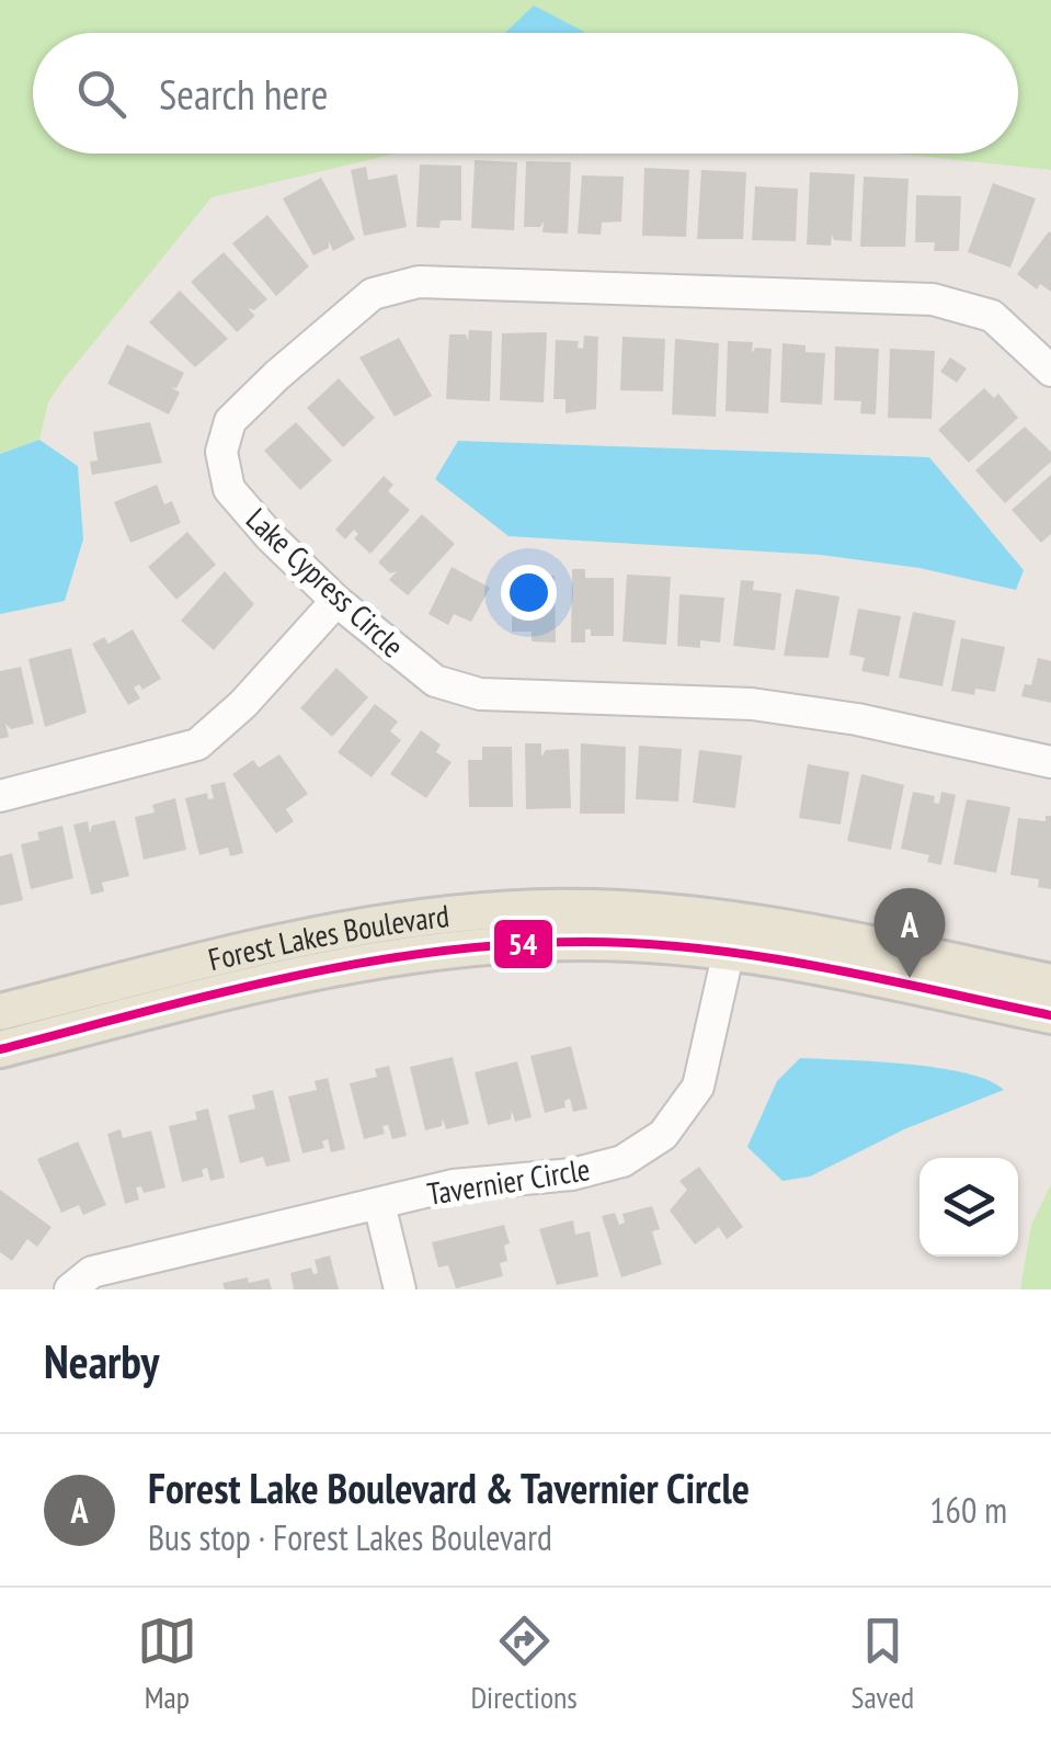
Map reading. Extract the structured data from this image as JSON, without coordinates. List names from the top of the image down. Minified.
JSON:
{"streets":{"main road":["Forest Lakes Boulevard"],"street":["Lake Cypress Circle","Tavernier Circle"]},"crossings":[["Forest Lakes Boulevard","Tavernier Circle"]],"lines":["transit line 54"],"page":{"search":"Search here","pins":"A","heading":"Nearby","list":[{"mark":"A","name":"Forest Lake Boulevard & Tavernier Circle","note":"Bus stop · Forest Lakes Boulevard","value":"160 m"}],"nav":["Map","Directions","Saved"]}}
